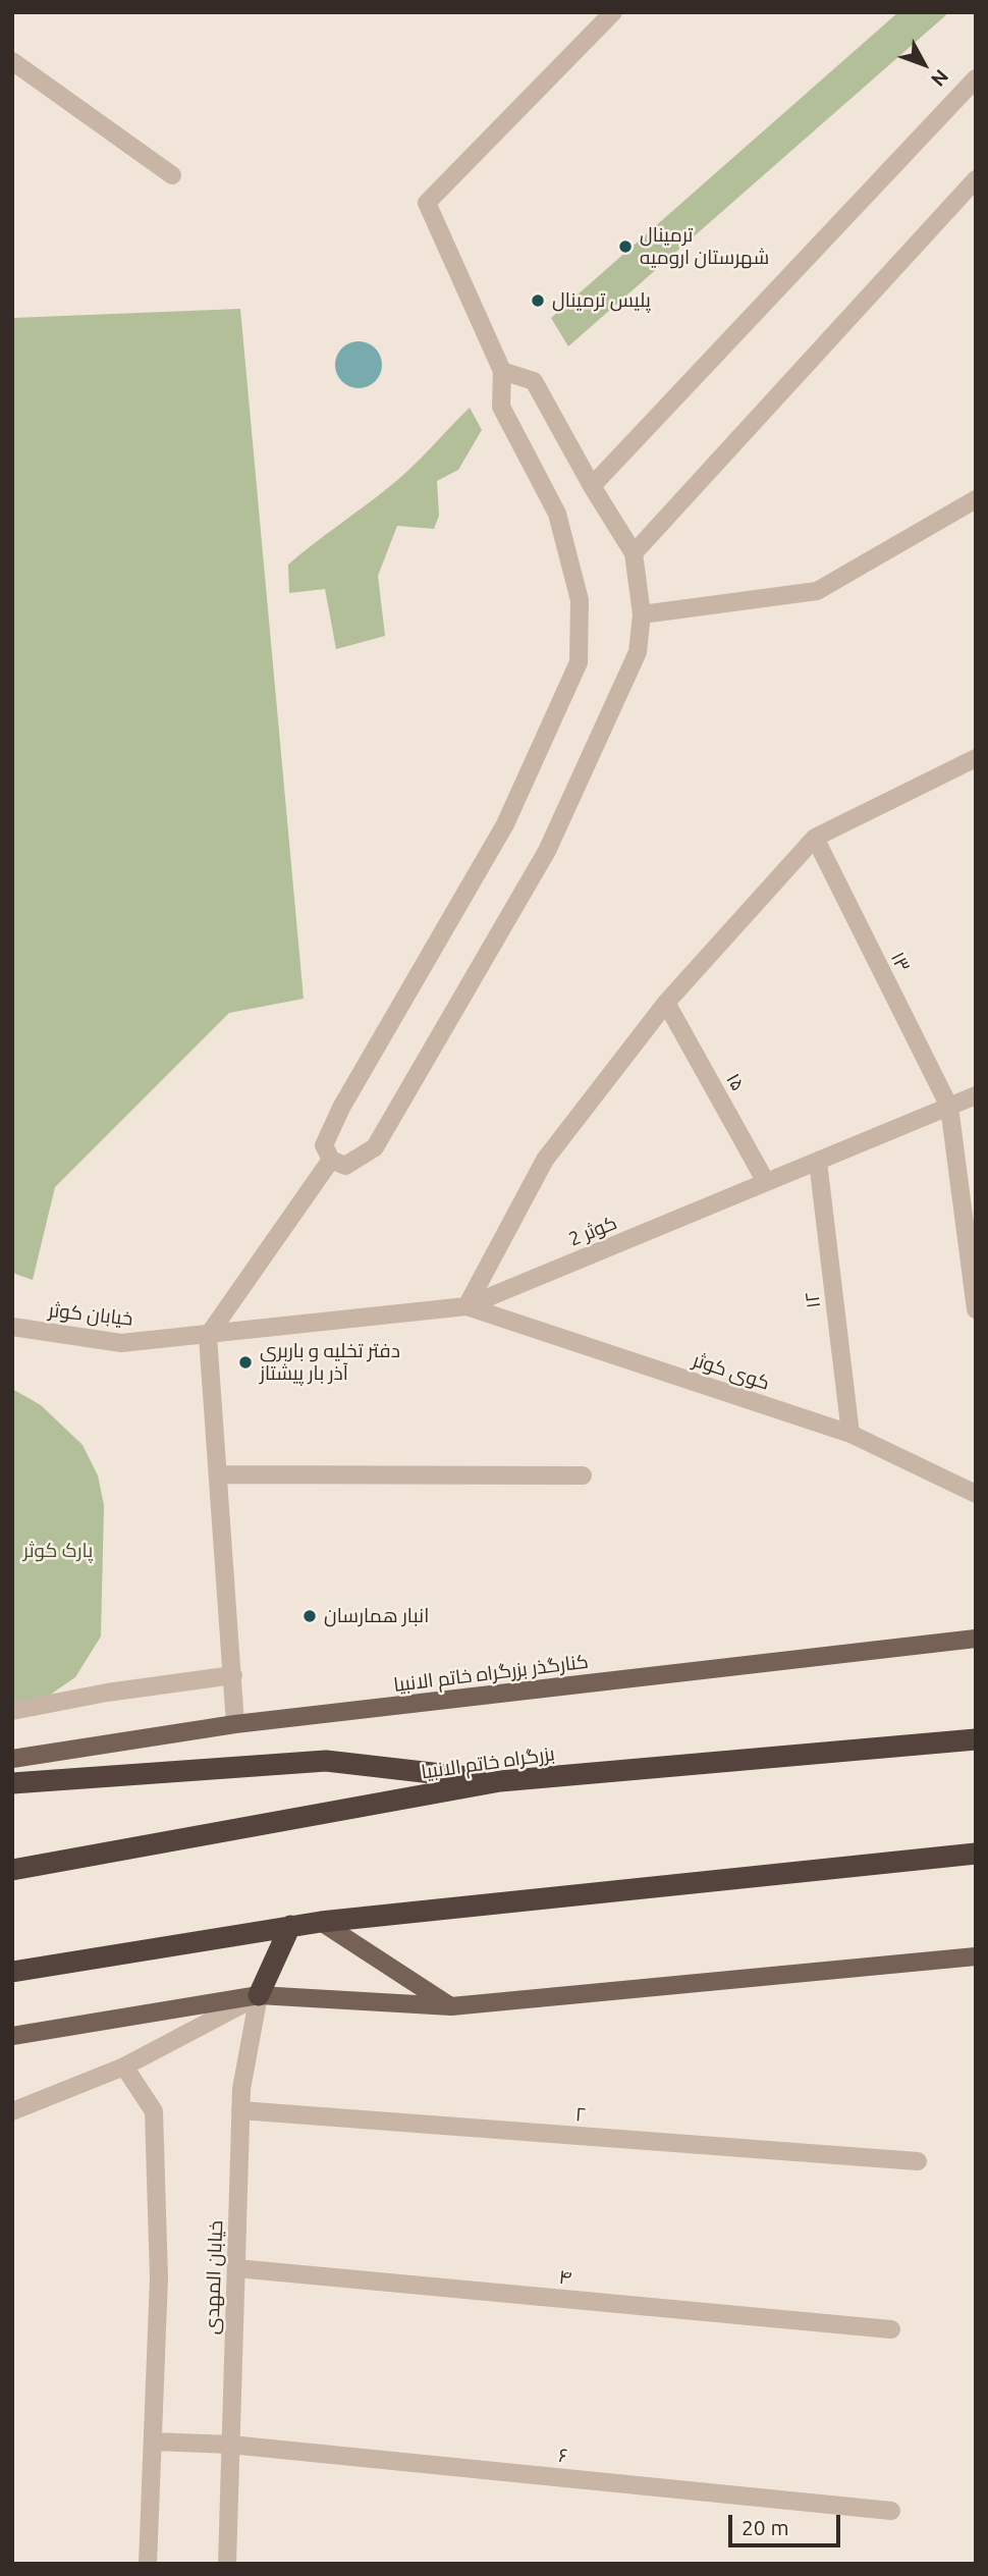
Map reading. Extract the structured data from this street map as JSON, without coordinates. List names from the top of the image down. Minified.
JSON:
{"streets":{"highway":["بزرگراه خاتم الانبیا"],"main road":["کنارگذر بزرگراه خاتم الانبیا"],"street":["۱۳","۱۵","کوثر 2","۱۲","خیابان کوثر","کوی کوثر","۲","خیابان المهدی","۴","۶"]},"crossings":[["۱۳","کوثر 2"],["۱۵","کوثر 2"],["کوثر 2","۱۲"],["کوثر 2","خیابان کوثر"],["کوثر 2","کوی کوثر"],["۱۲","کوی کوثر"],["۲","خیابان المهدی"],["خیابان المهدی","۴"],["خیابان المهدی","۶"]],"parks":["پارک کوثر"],"places":["ترمینال شهرستان ارومیه","پلیس ترمینال","دفتر تخلیه و باربری آذر بار پیشتاز","انبار همارسان"],"scale_bar":"20 m","north":"bottom right"}
